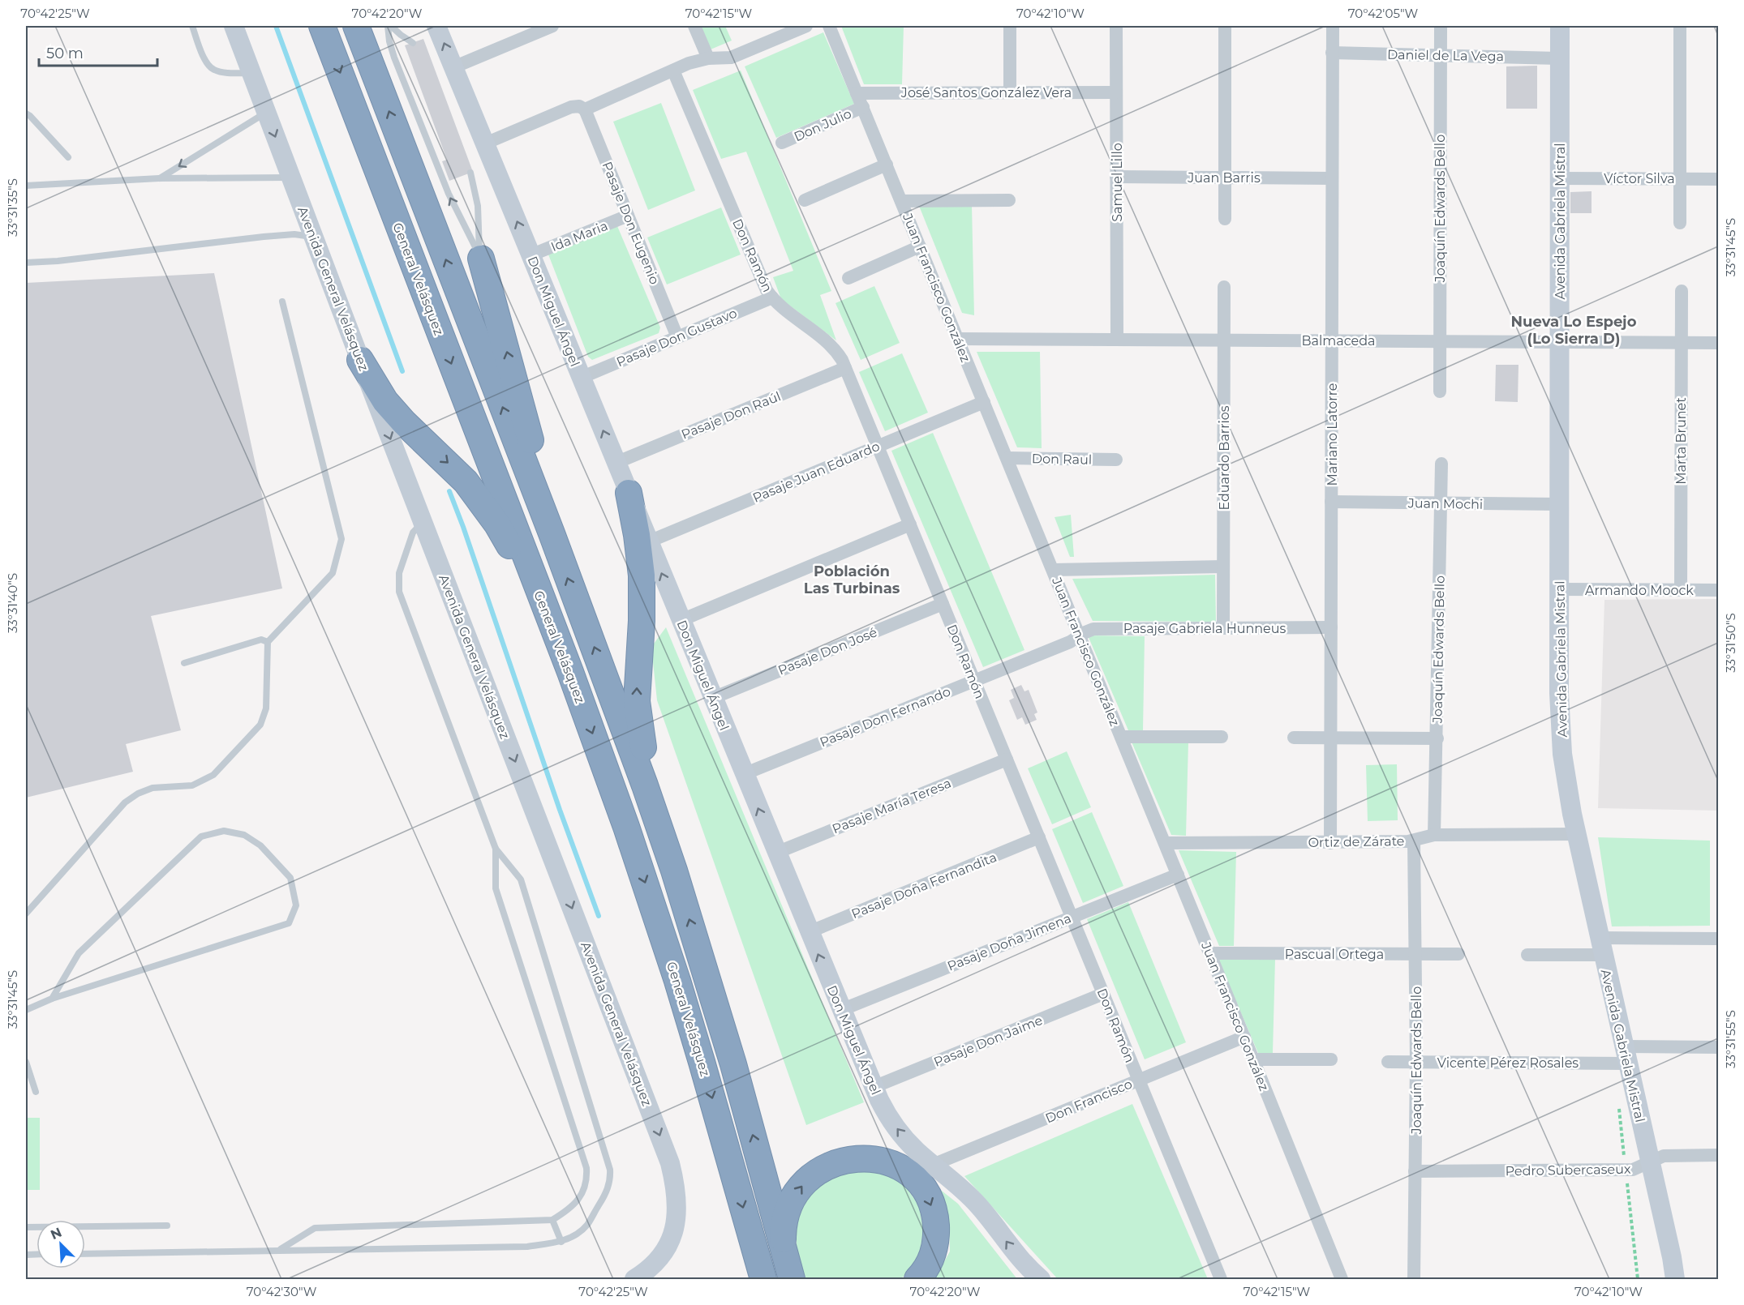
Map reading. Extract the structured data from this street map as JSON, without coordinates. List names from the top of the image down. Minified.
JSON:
{"streets":{"highway":["General Velásquez"],"main road":["Avenida Gabriela Mistral","Avenida General Velásquez","Don Miguel Ángel"],"street":["Daniel de La Vega","José Santos González Vera","Don Julio","Juan Barris","Víctor Silva","Samuel Lillo","Joaquín Edwards Bello","Pasaje Don Eugenio","Ida Maria","Don Ramón","Juan Francisco González","Pasaje Don Gustavo","Balmaceda","Pasaje Don Raúl","Mariano Latorre","Marta Brunet","Eduardo Barrios","Don Raul","Pasaje Juan Eduardo","Juan Mochi","Armando Moock","Pasaje Gabriela Hunneus","Pasaje Don José","Pasaje Don Fernando","Pasaje María Teresa","Ortiz de Zárate","Pasaje Doña Fernandita","Pasaje Doña Jimena","Pascual Ortega","Pasaje Don Jaime","Vicente Pérez Rosales","Don Francisco","Pedro Subercaseux"]},"crossings":[["Daniel de La Vega","Joaquín Edwards Bello"],["Daniel de La Vega","Avenida Gabriela Mistral"],["Daniel de La Vega","Mariano Latorre"],["José Santos González Vera","Samuel Lillo"],["José Santos González Vera","Juan Francisco González"],["Don Julio","Juan Francisco González"],["Juan Barris","Samuel Lillo"],["Juan Barris","Mariano Latorre"],["Víctor Silva","Avenida Gabriela Mistral"],["Samuel Lillo","Balmaceda"],["Joaquín Edwards Bello","Balmaceda"],["Joaquín Edwards Bello","Juan Mochi"],["Joaquín Edwards Bello","Ortiz de Zárate"],["Joaquín Edwards Bello","Pascual Ortega"],["Joaquín Edwards Bello","Vicente Pérez Rosales"],["Joaquín Edwards Bello","Pedro Subercaseux"],["Avenida Gabriela Mistral","Balmaceda"],["Avenida Gabriela Mistral","Juan Mochi"],["Avenida Gabriela Mistral","Armando Moock"],["Avenida Gabriela Mistral","Ortiz de Zárate"],["Avenida Gabriela Mistral","Vicente Pérez Rosales"],["Avenida Gabriela Mistral","Pedro Subercaseux"],["Pasaje Don Eugenio","Ida Maria"],["Pasaje Don Eugenio","Pasaje Don Gustavo"],["Ida Maria","Don Miguel Ángel"],["Don Ramón","Pasaje Don Gustavo"],["Don Ramón","Pasaje Don Raúl"],["Don Ramón","Pasaje Juan Eduardo"],["Don Ramón","Pasaje Don José"],["Don Ramón","Pasaje Don Fernando"],["Don Ramón","Pasaje María Teresa"],["Don Ramón","Pasaje Doña Fernandita"],["Don Ramón","Pasaje Doña Jimena"],["Don Ramón","Pasaje Don Jaime"],["Don Ramón","Don Francisco"],["Juan Francisco González","Balmaceda"],["Juan Francisco González","Don Raul"],["Juan Francisco González","Pasaje Juan Eduardo"],["Juan Francisco González","Pasaje Gabriela Hunneus"],["Juan Francisco González","Pasaje Don Fernando"],["Juan Francisco González","Ortiz de Zárate"],["Juan Francisco González","Pasaje Doña Jimena"],["Juan Francisco González","Pascual Ortega"],["Juan Francisco González","Don Francisco"],["Don Miguel Ángel","Pasaje Don Gustavo"],["Don Miguel Ángel","Pasaje Don Raúl"],["Don Miguel Ángel","Pasaje Juan Eduardo"],["Don Miguel Ángel","Pasaje Don José"],["Don Miguel Ángel","Pasaje Don Fernando"],["Don Miguel Ángel","Pasaje María Teresa"],["Don Miguel Ángel","Pasaje Doña Fernandita"],["Don Miguel Ángel","Pasaje Doña Jimena"],["Don Miguel Ángel","Pasaje Don Jaime"],["Don Miguel Ángel","Don Francisco"],["Balmaceda","Mariano Latorre"],["Balmaceda","Marta Brunet"],["Balmaceda","Eduardo Barrios"],["Mariano Latorre","Juan Mochi"],["Mariano Latorre","Pasaje Gabriela Hunneus"],["Mariano Latorre","Ortiz de Zárate"],["Marta Brunet","Armando Moock"],["Eduardo Barrios","Pasaje Gabriela Hunneus"],["Pasaje Gabriela Hunneus","Pasaje Don Fernando"]],"one_way":["Avenida General Velásquez","Don Miguel Ángel"],"districts":["Nueva Lo Espejo (Lo Sierra D)","Población Las Turbinas"],"scale_bar":"50 m","north":"top left","coordinates":["70°42'25\"W","70°42'20\"W","70°42'15\"W","70°42'10\"W","70°42'05\"W","33°31'35\"S","33°31'45\"S","33°31'40\"S","33°31'50\"S","33°31'55\"S","70°42'30\"W"]}
